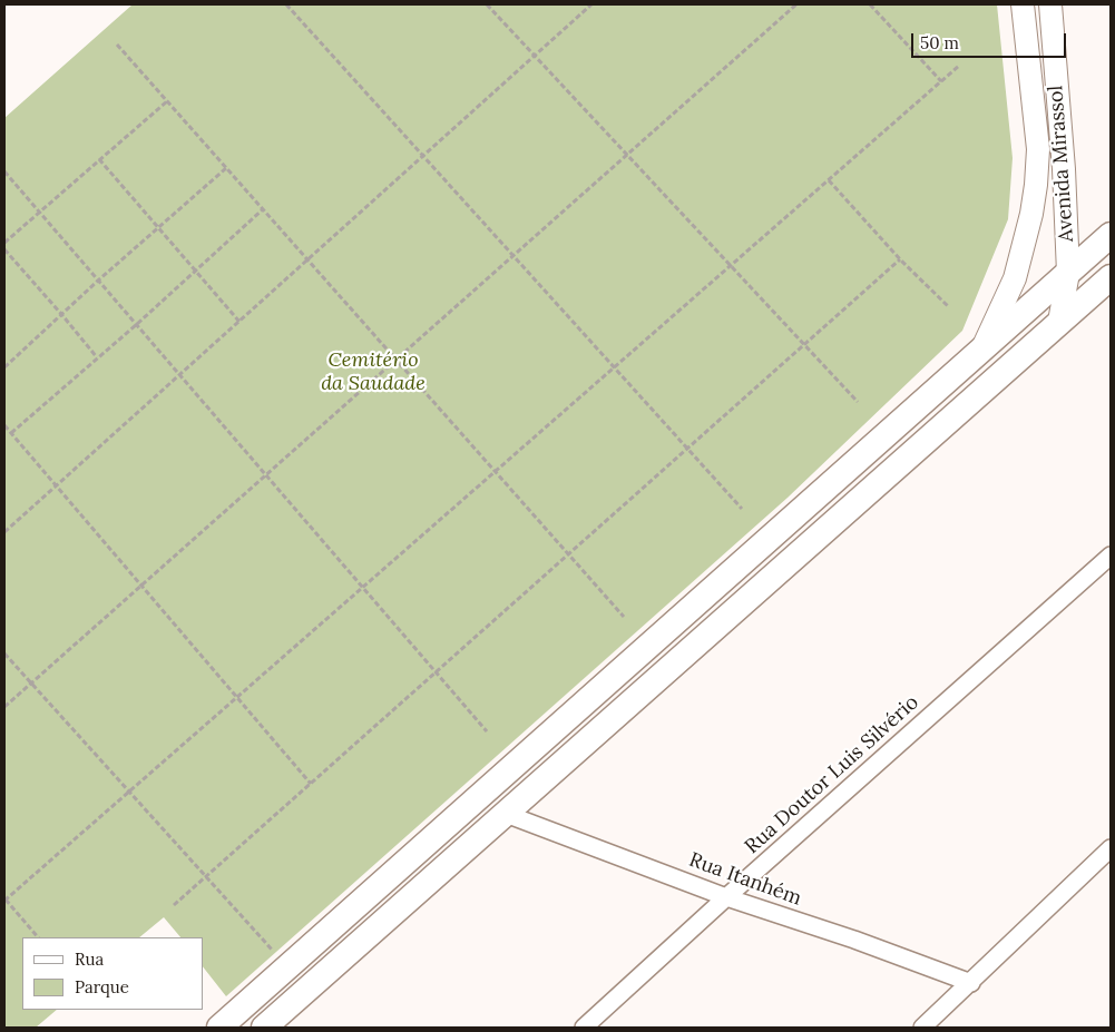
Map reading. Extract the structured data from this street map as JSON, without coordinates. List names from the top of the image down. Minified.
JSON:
{"streets":{"main road":["Avenida Mirassol"],"street":["Rua Doutor Luis Silvério","Rua Itanhém"]},"crossings":[["Rua Doutor Luis Silvério","Rua Itanhém"]],"parks":["Cemitério da Saudade"],"legend":["Rua","Parque"],"scale_bar":"50 m"}
